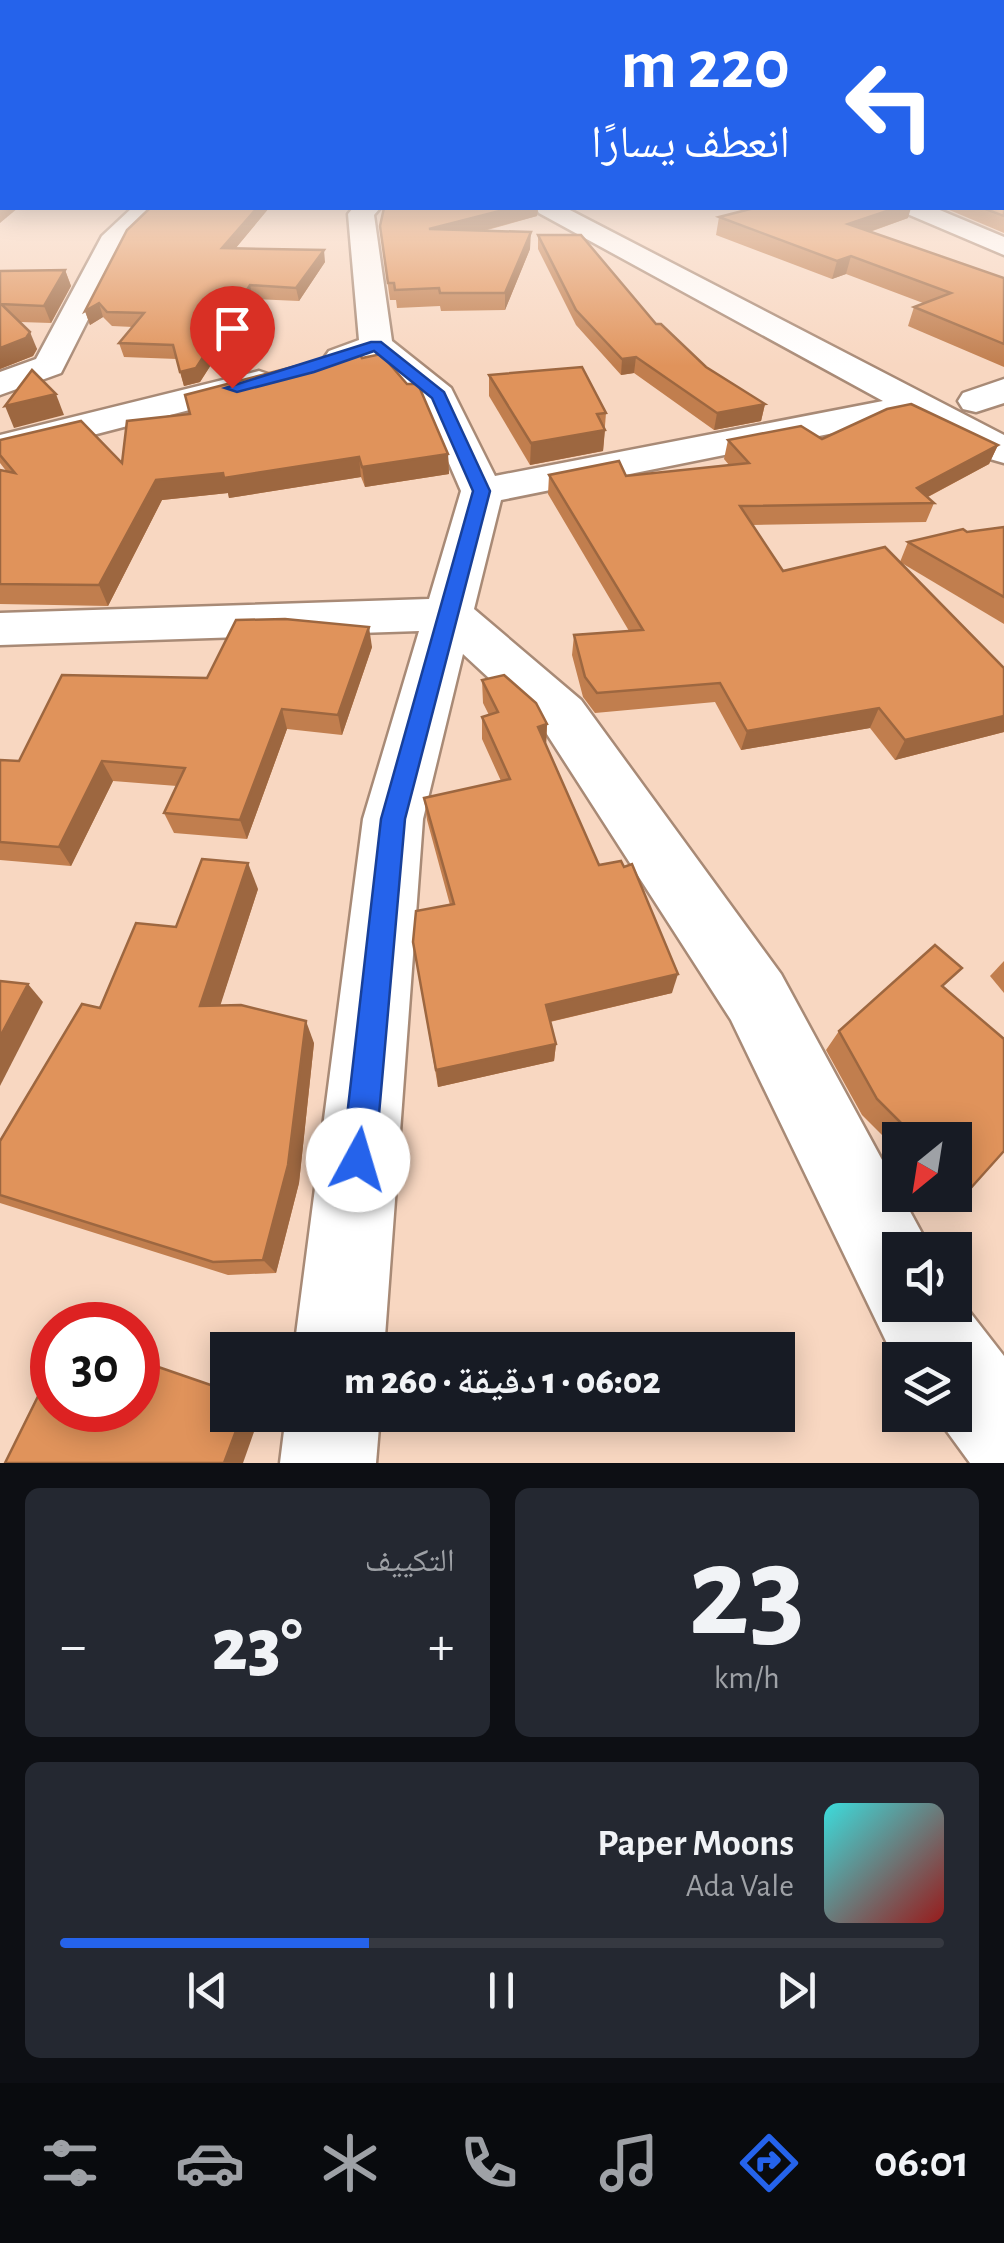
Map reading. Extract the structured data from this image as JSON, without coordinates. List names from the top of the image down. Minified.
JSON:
{"north":"bottom left","page":{"turn":["220 m","انعطف يسارًا"],"limit":"30","trip":"06:02 · 1 دقيقة · 260 m","tile":[["23","km/h"],"التكييف"],"heat":["−","23°","+"],"song":["Paper Moons","Ada Vale"],"tabs":"06:01"}}
